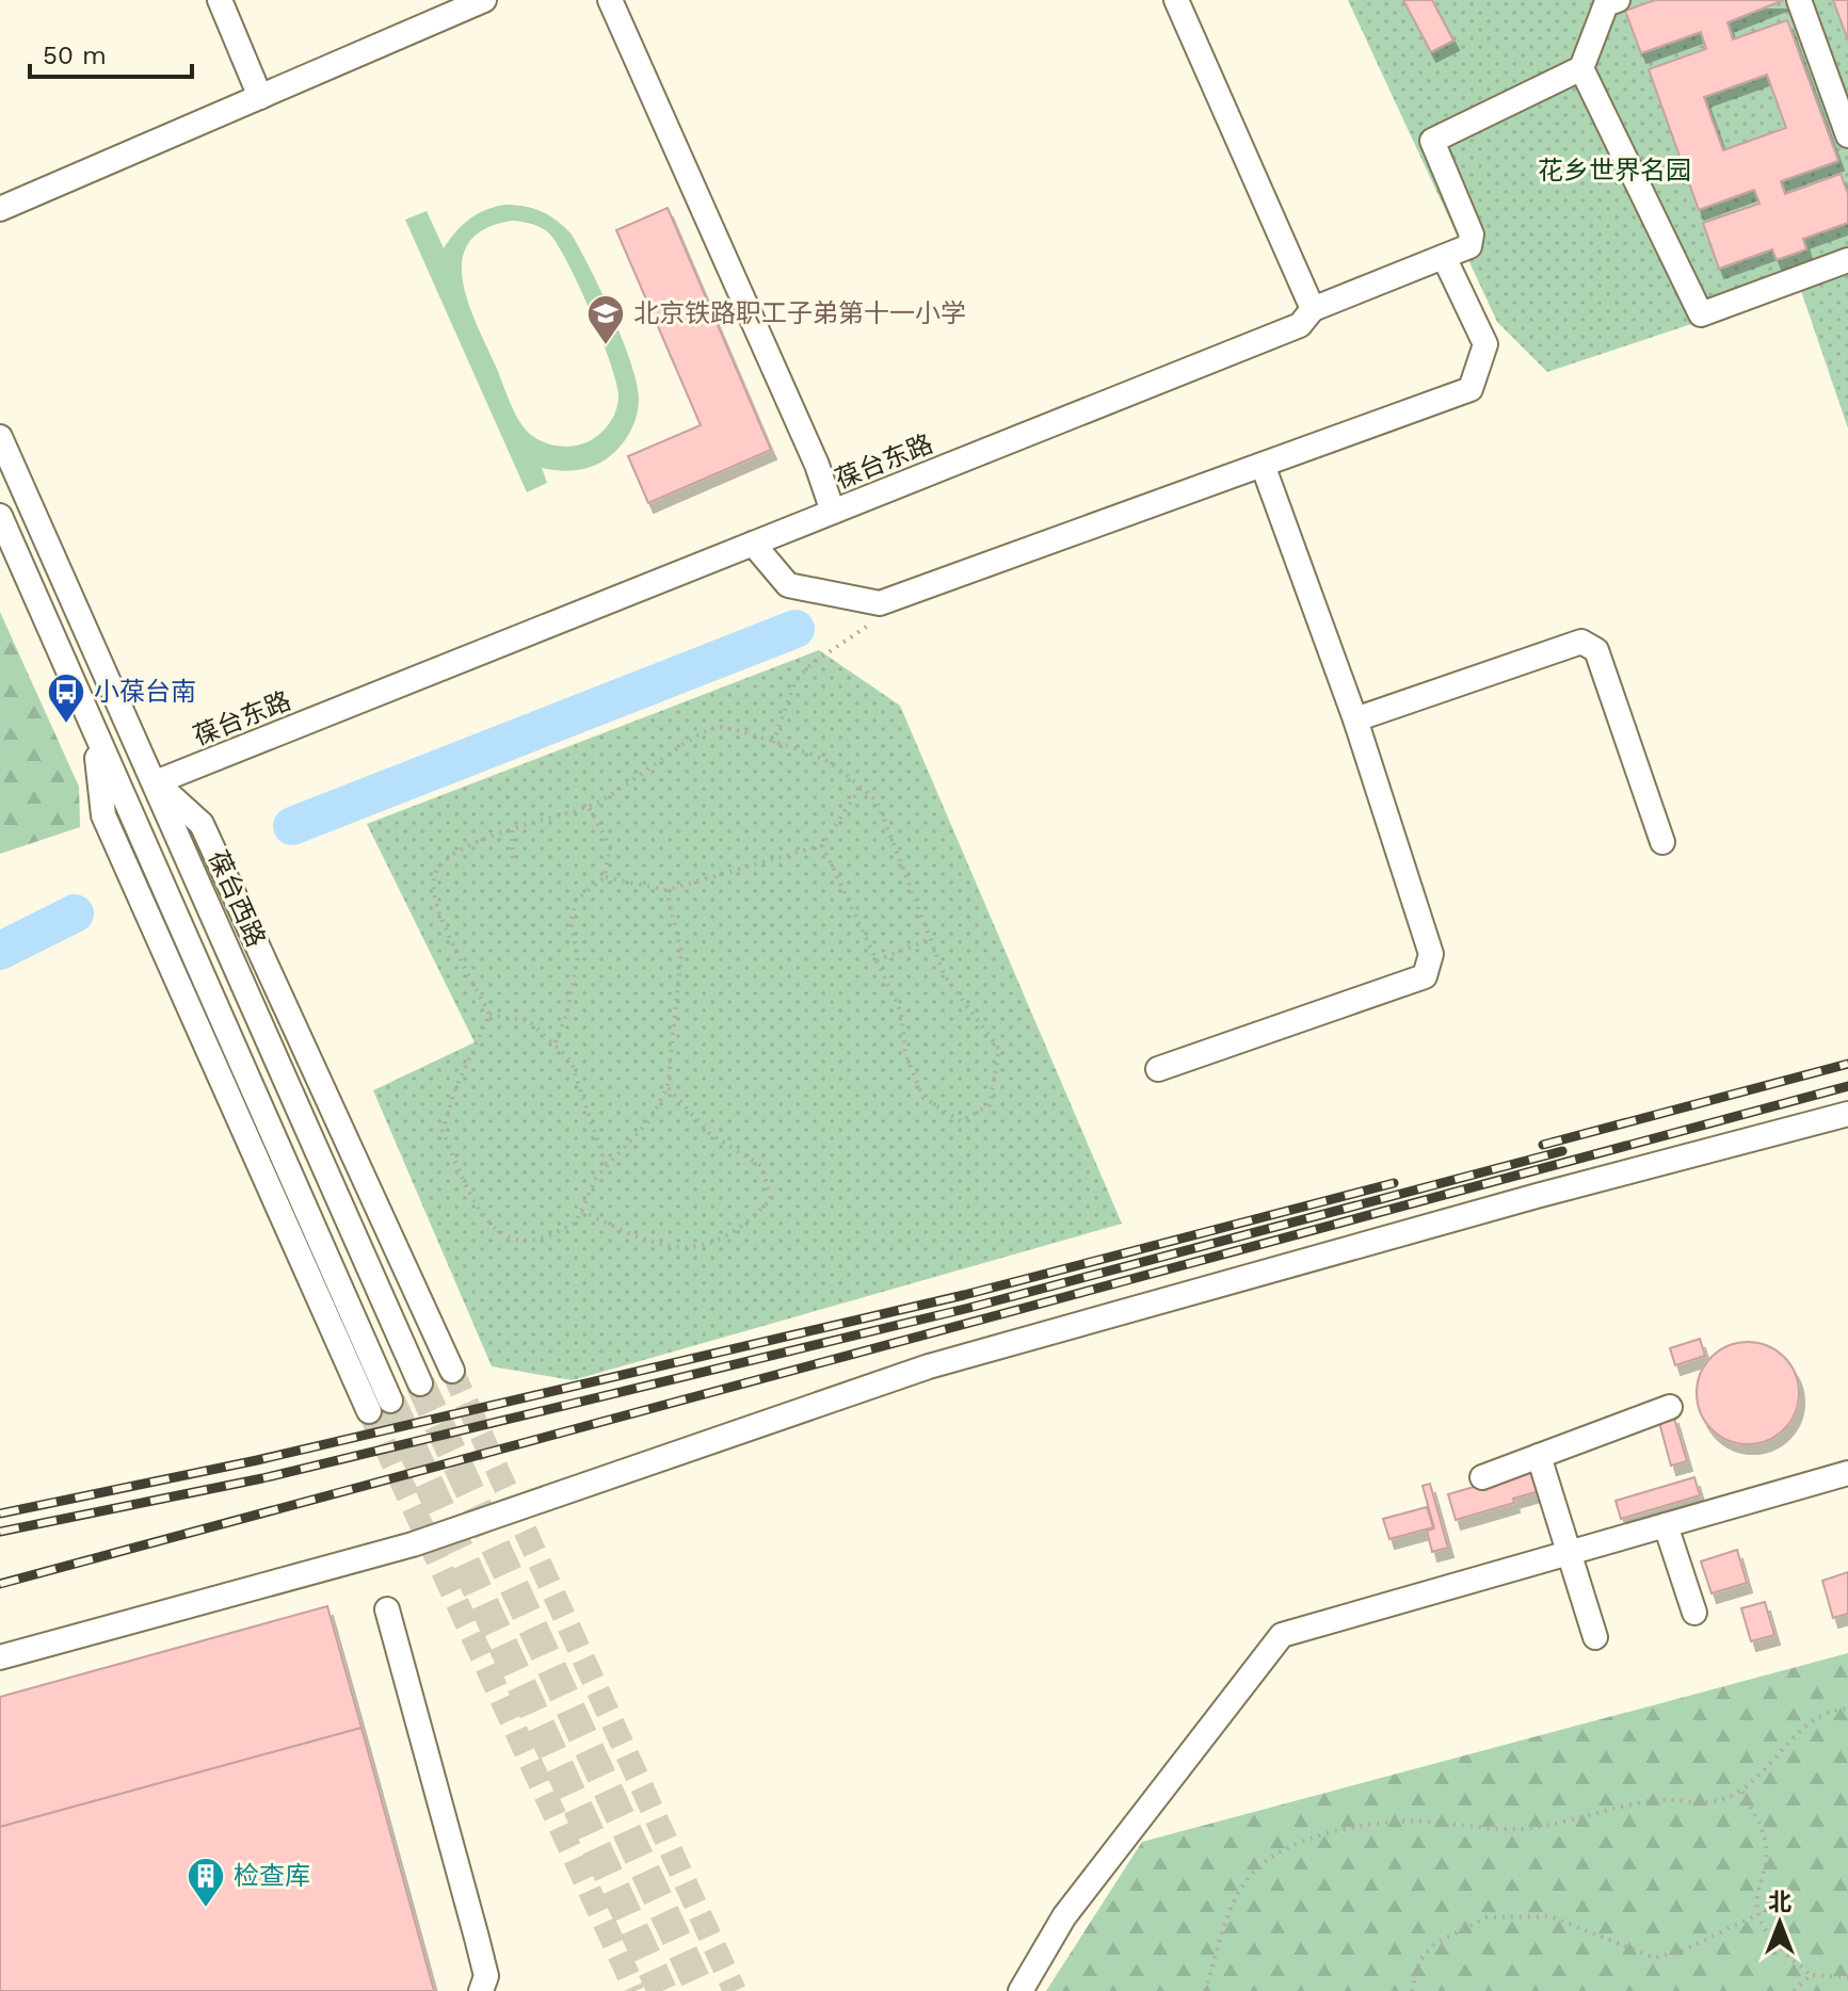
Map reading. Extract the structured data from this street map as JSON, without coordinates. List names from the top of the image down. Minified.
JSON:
{"streets":{"street":["葆台东路","葆台西路"]},"crossings":[["葆台东路","葆台西路"]],"parks":["花乡世界名园"],"places":{"school or university":["北京铁路职工子弟第十一小学"],"bus stop":["小葆台南"],"building":["检查库"]},"scale_bar":"50 m","north":"top"}
